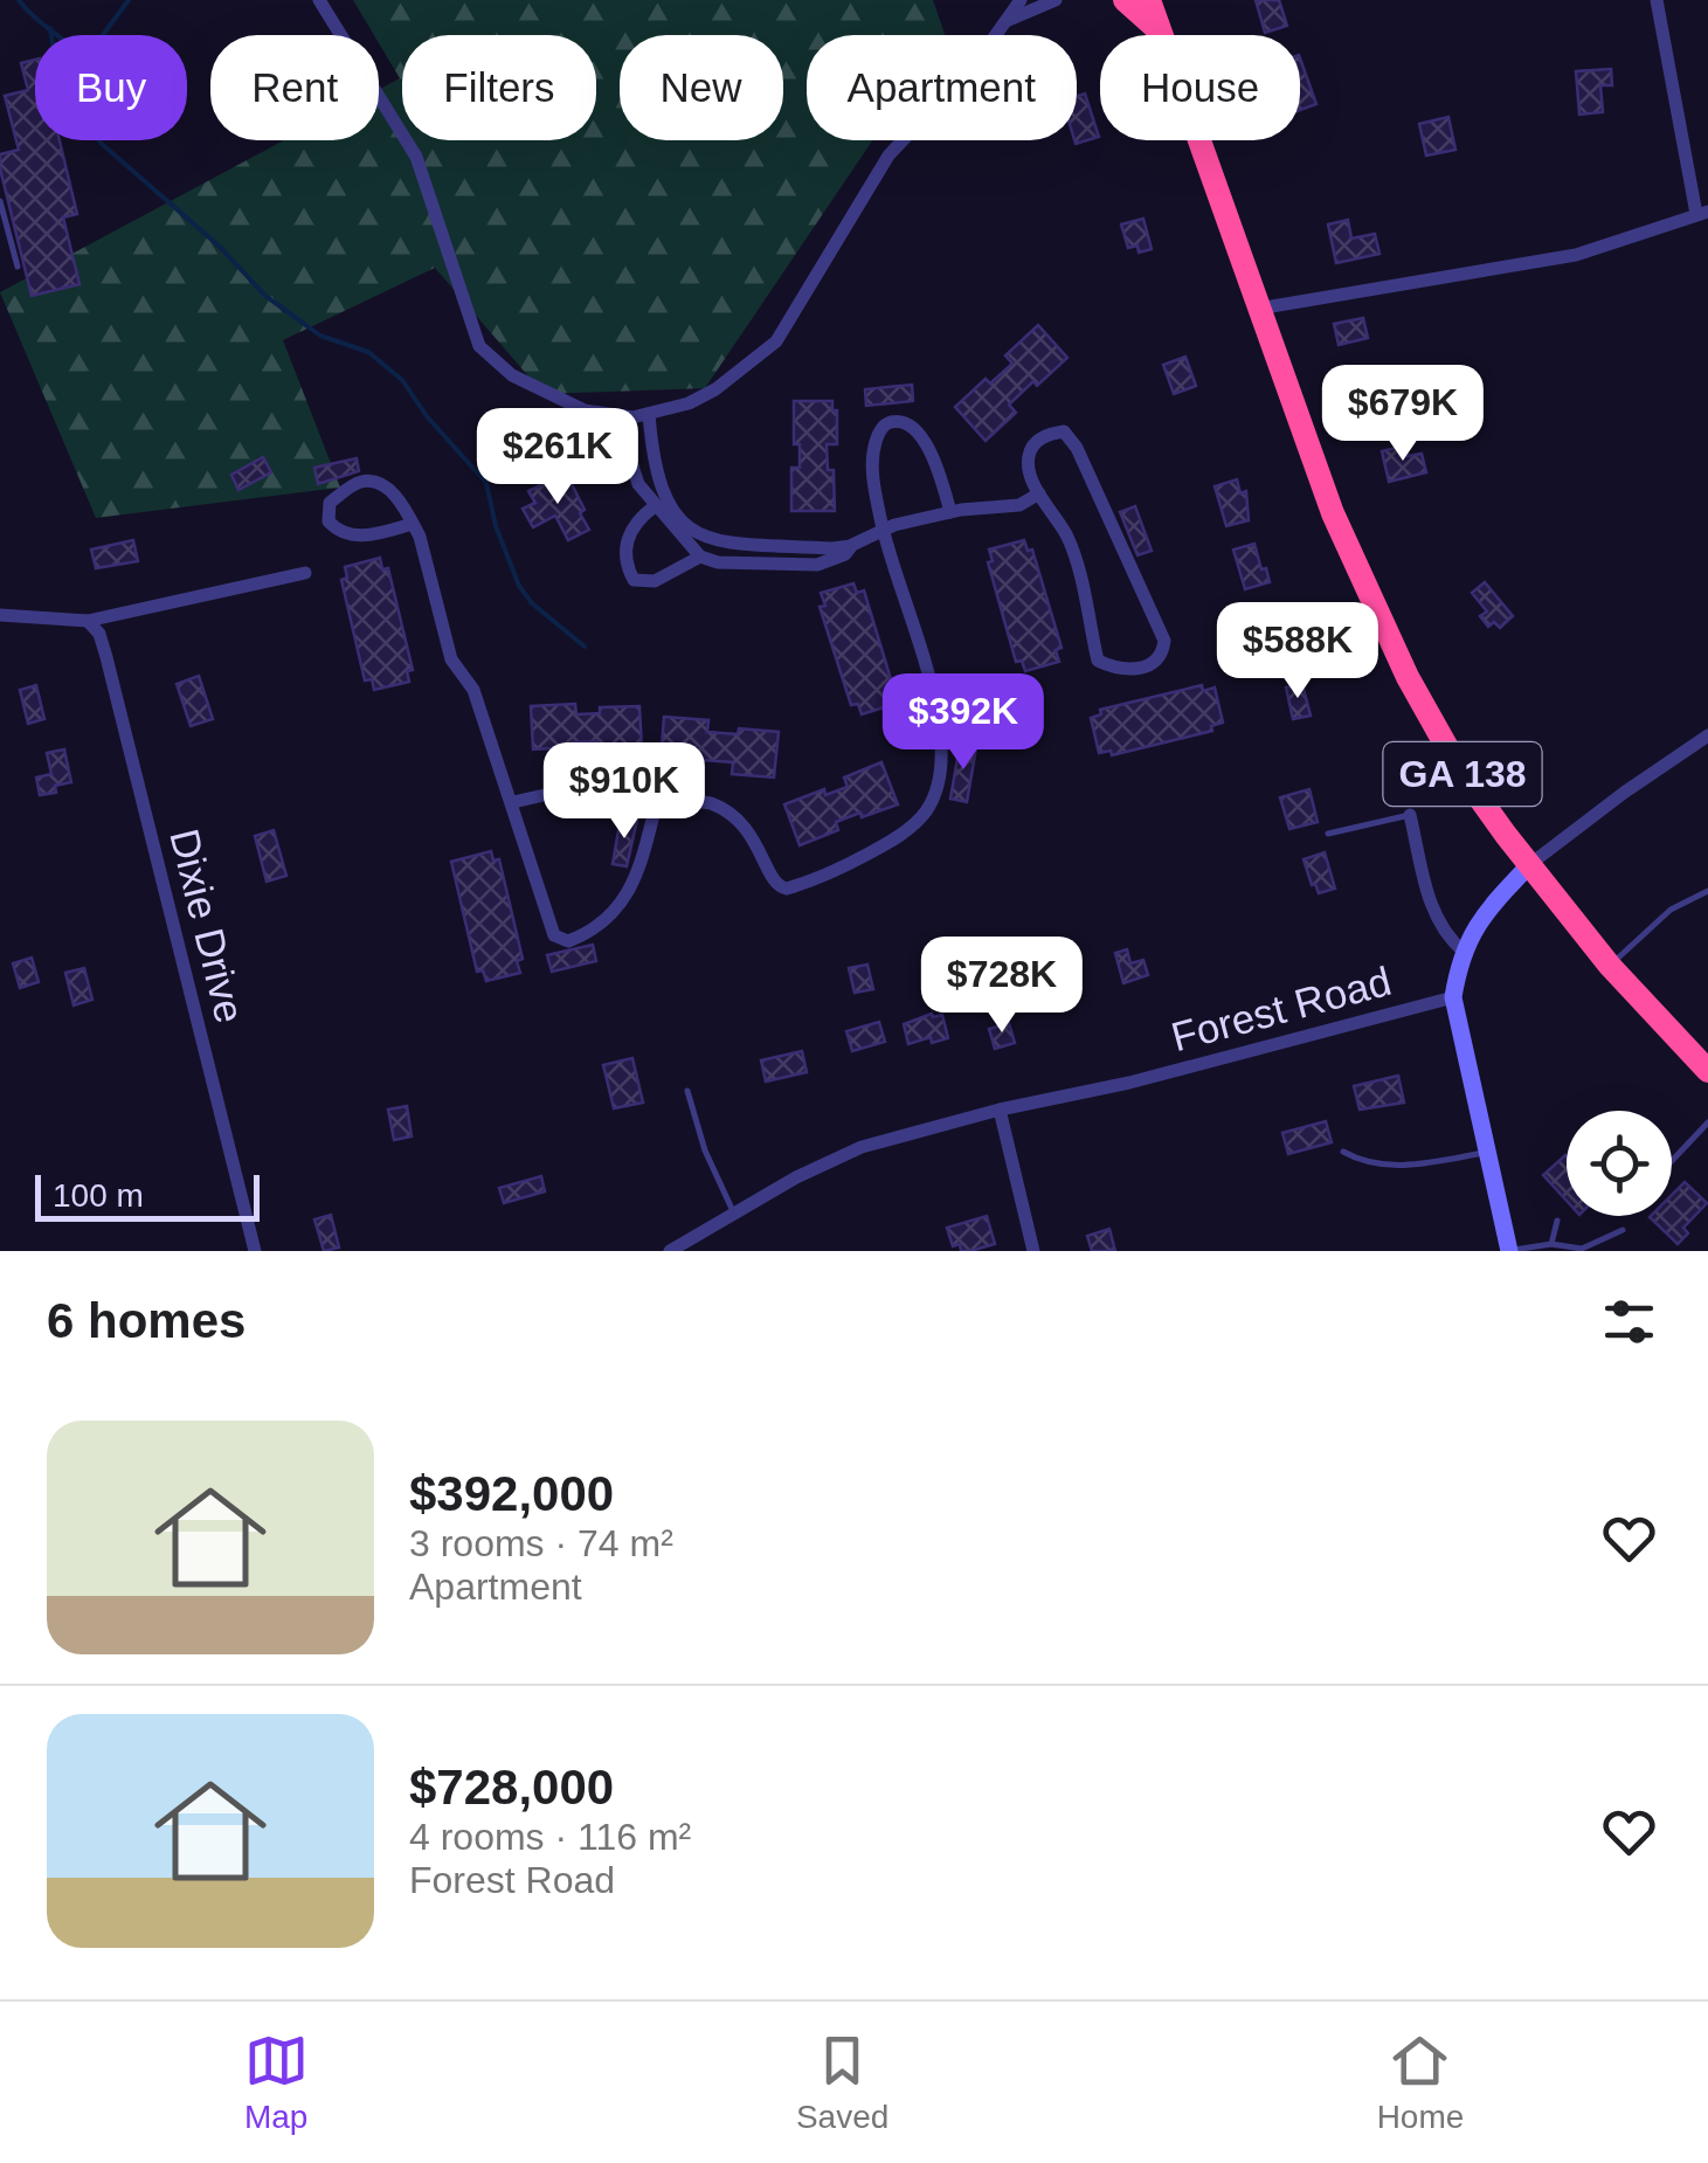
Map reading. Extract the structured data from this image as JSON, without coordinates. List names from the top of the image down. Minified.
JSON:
{"streets":{"highway":["GA 138"],"street":["Dixie Drive","Forest Road"]},"scale_bar":"100 m","page":{"chip":["Buy","Rent","Filters","New","Apartment","House"],"price":["$679K","$261K","$588K","$392K","$910K","$728K"],"scale":"100 m","heading":"6 homes","list":[{"name":"$392,000","note":"3 rooms · 74 m² · Apartment"},{"name":"$728,000","note":"4 rooms · 116 m² · Forest Road"}],"tabs":["Map","Saved","Home"]}}
